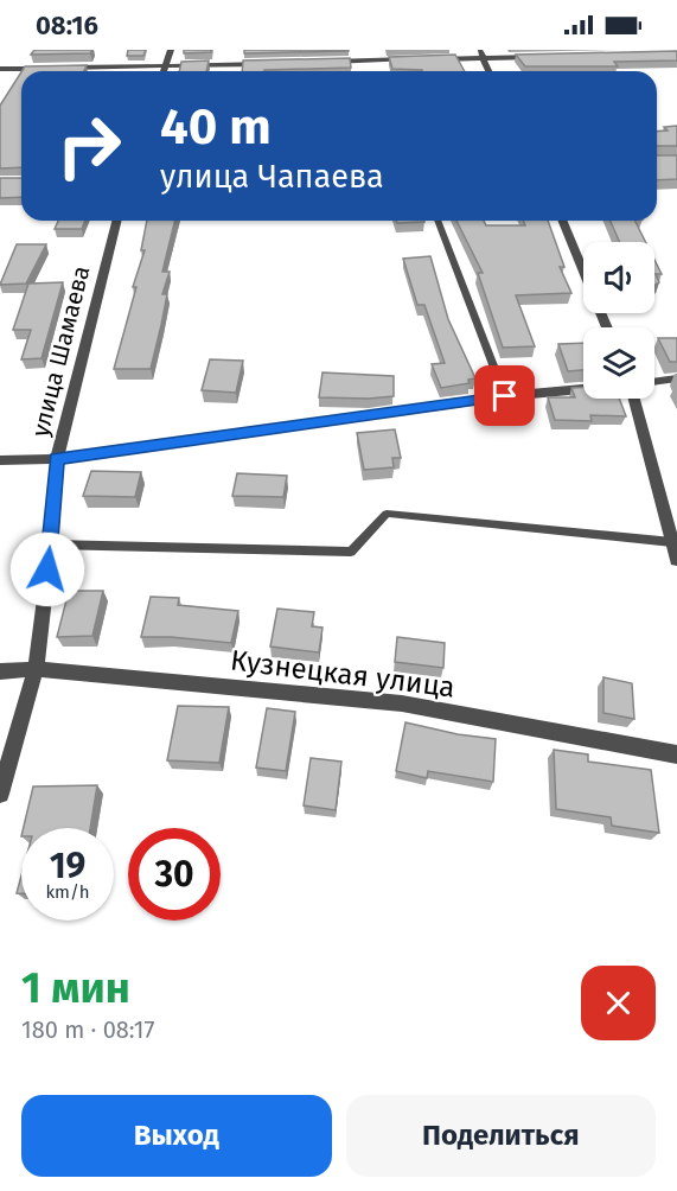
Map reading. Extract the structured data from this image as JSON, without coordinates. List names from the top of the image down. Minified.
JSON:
{"streets":{"street":["улица Шамаева","Кузнецкая улица"]},"crossings":[["улица Шамаева","Кузнецкая улица"]],"page":{"status":"08:16","turn":["40 m","улица Чапаева"],"speed":"19 km/h","limit":"30","heading":["1 мин","180 m · 08:17"],"buttons":["Выход","Поделиться"]}}
